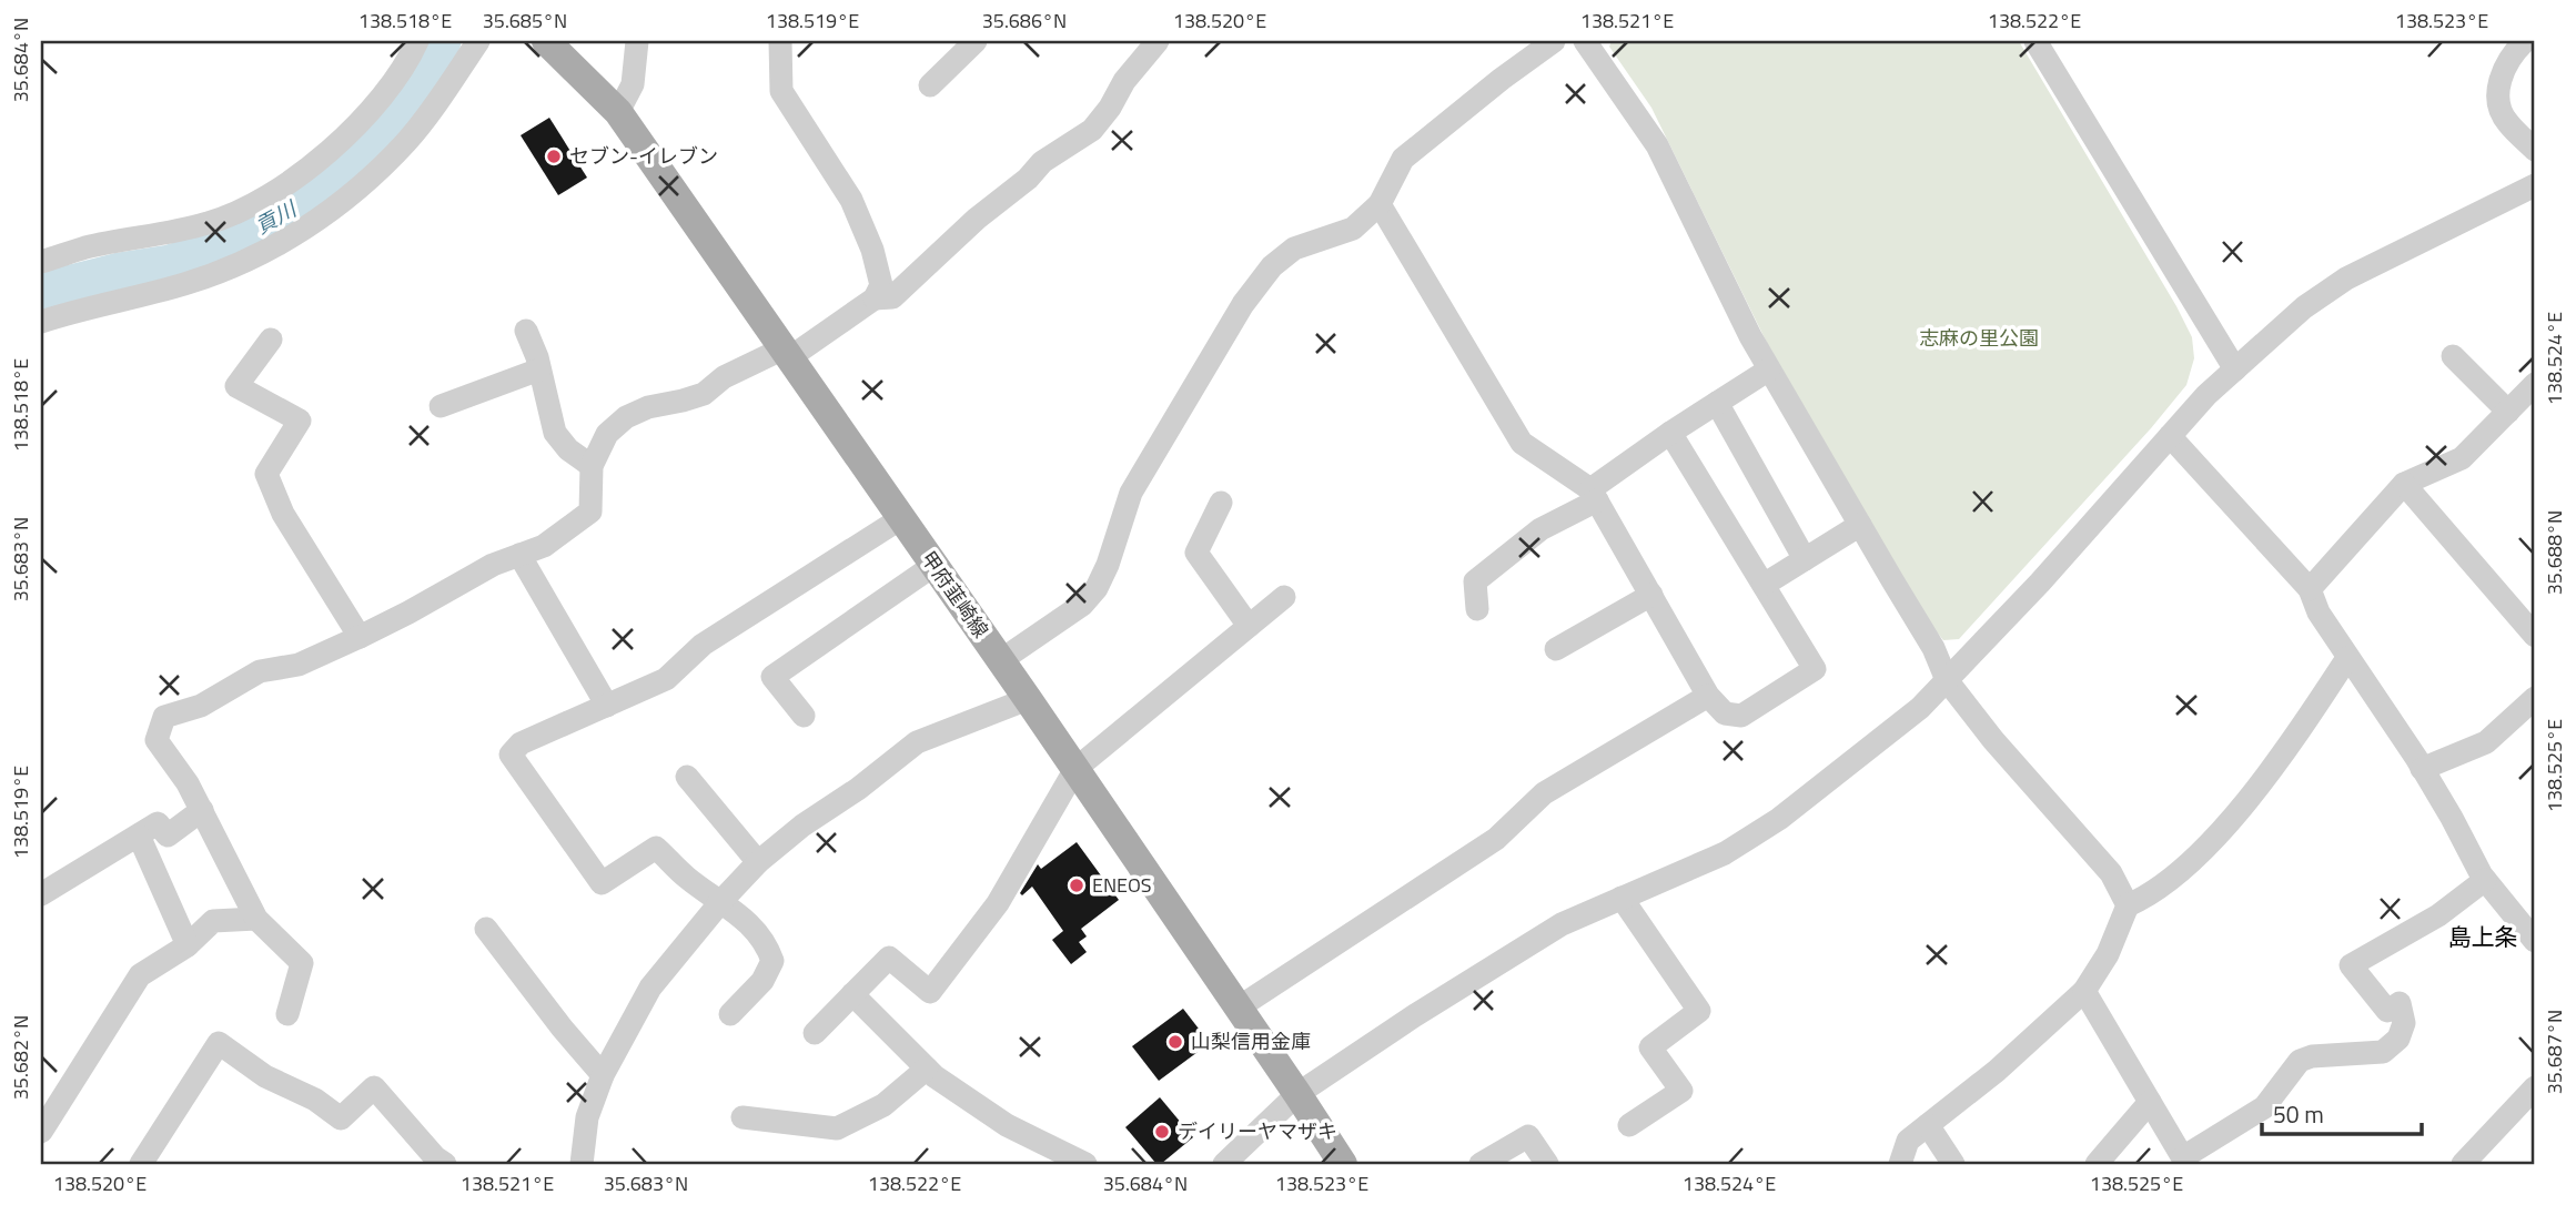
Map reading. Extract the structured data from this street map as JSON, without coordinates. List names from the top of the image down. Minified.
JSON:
{"streets":{"main road":["甲府韮崎線"]},"districts":["島上条"],"water":["貢川"],"parks":["志麻の里公園"],"places":["セブン-イレブン","ENEOS","山梨信用金庫","デイリーヤマザキ"],"scale_bar":"50 m","coordinates":["138.518°E","35.685°N","138.519°E","35.686°N","138.520°E","138.521°E","138.522°E","138.523°E","35.684°N","138.524°E","35.688°N","35.683°N","138.525°E","35.687°N","35.682°N"]}
